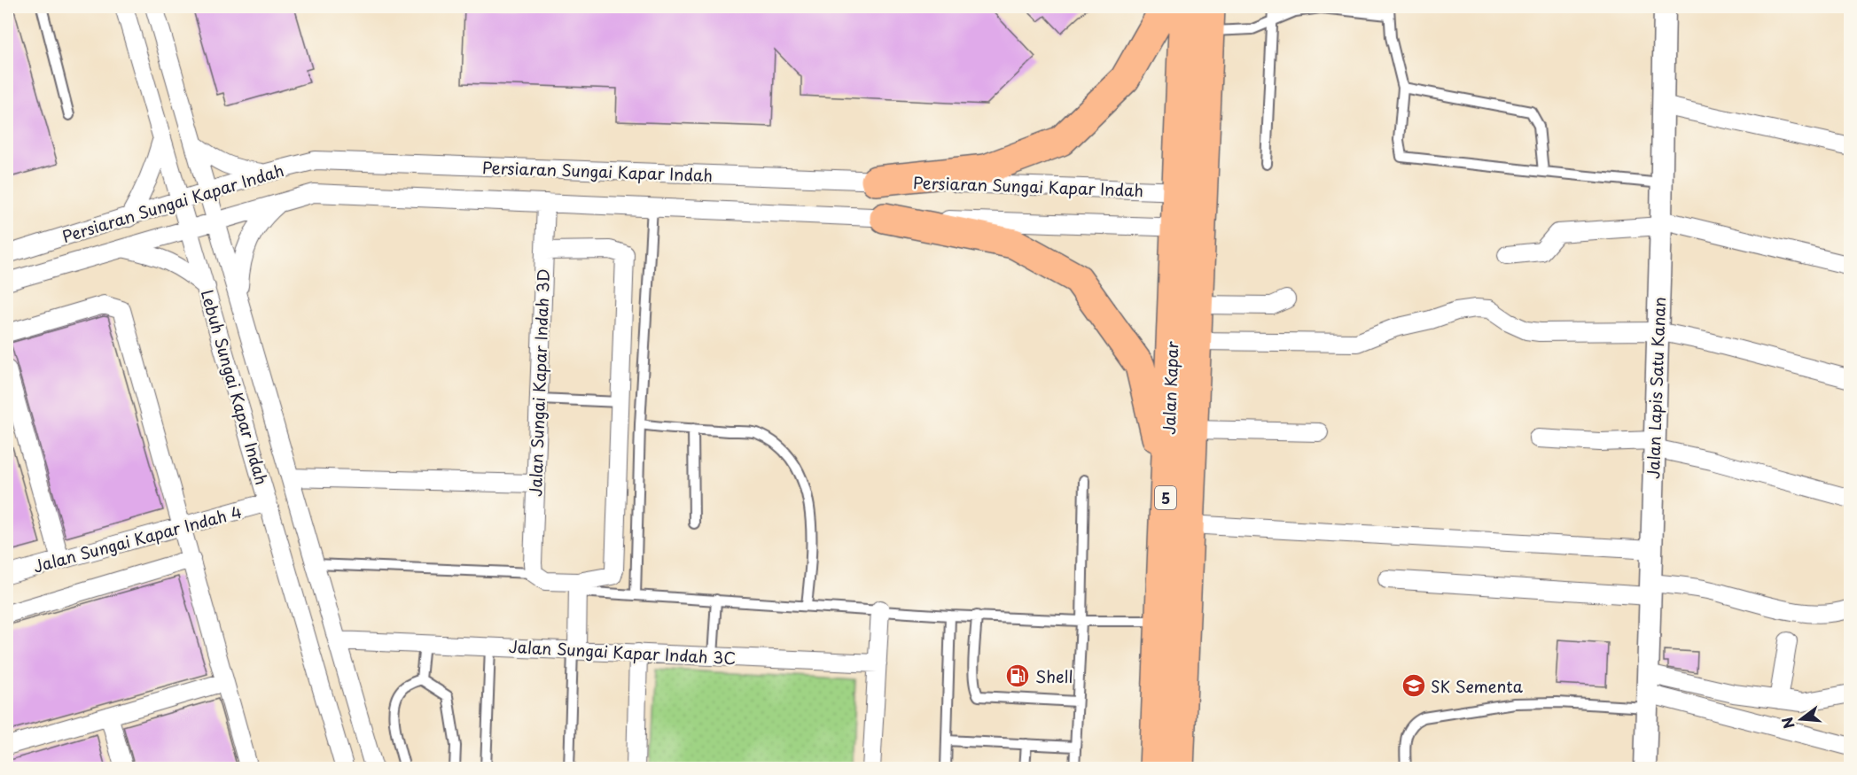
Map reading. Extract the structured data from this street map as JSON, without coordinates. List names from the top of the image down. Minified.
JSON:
{"streets":{"highway":["Jalan Kapar","5"],"street":["Persiaran Sungai Kapar Indah","Jalan Sungai Kapar Indah 3D","Lebuh Sungai Kapar Indah","Jalan Lapis Satu Kanan","Jalan Sungai Kapar Indah 4","Jalan Sungai Kapar Indah 3C"]},"crossings":[["Persiaran Sungai Kapar Indah","Jalan Sungai Kapar Indah 3D"],["Persiaran Sungai Kapar Indah","Lebuh Sungai Kapar Indah"],["Persiaran Sungai Kapar Indah","Jalan Kapar"],["Lebuh Sungai Kapar Indah","Jalan Sungai Kapar Indah 4"],["Lebuh Sungai Kapar Indah","Jalan Sungai Kapar Indah 3C"]],"places":{"fuel station":["Shell"],"school or university":["SK Sementa"]},"north":"left"}
